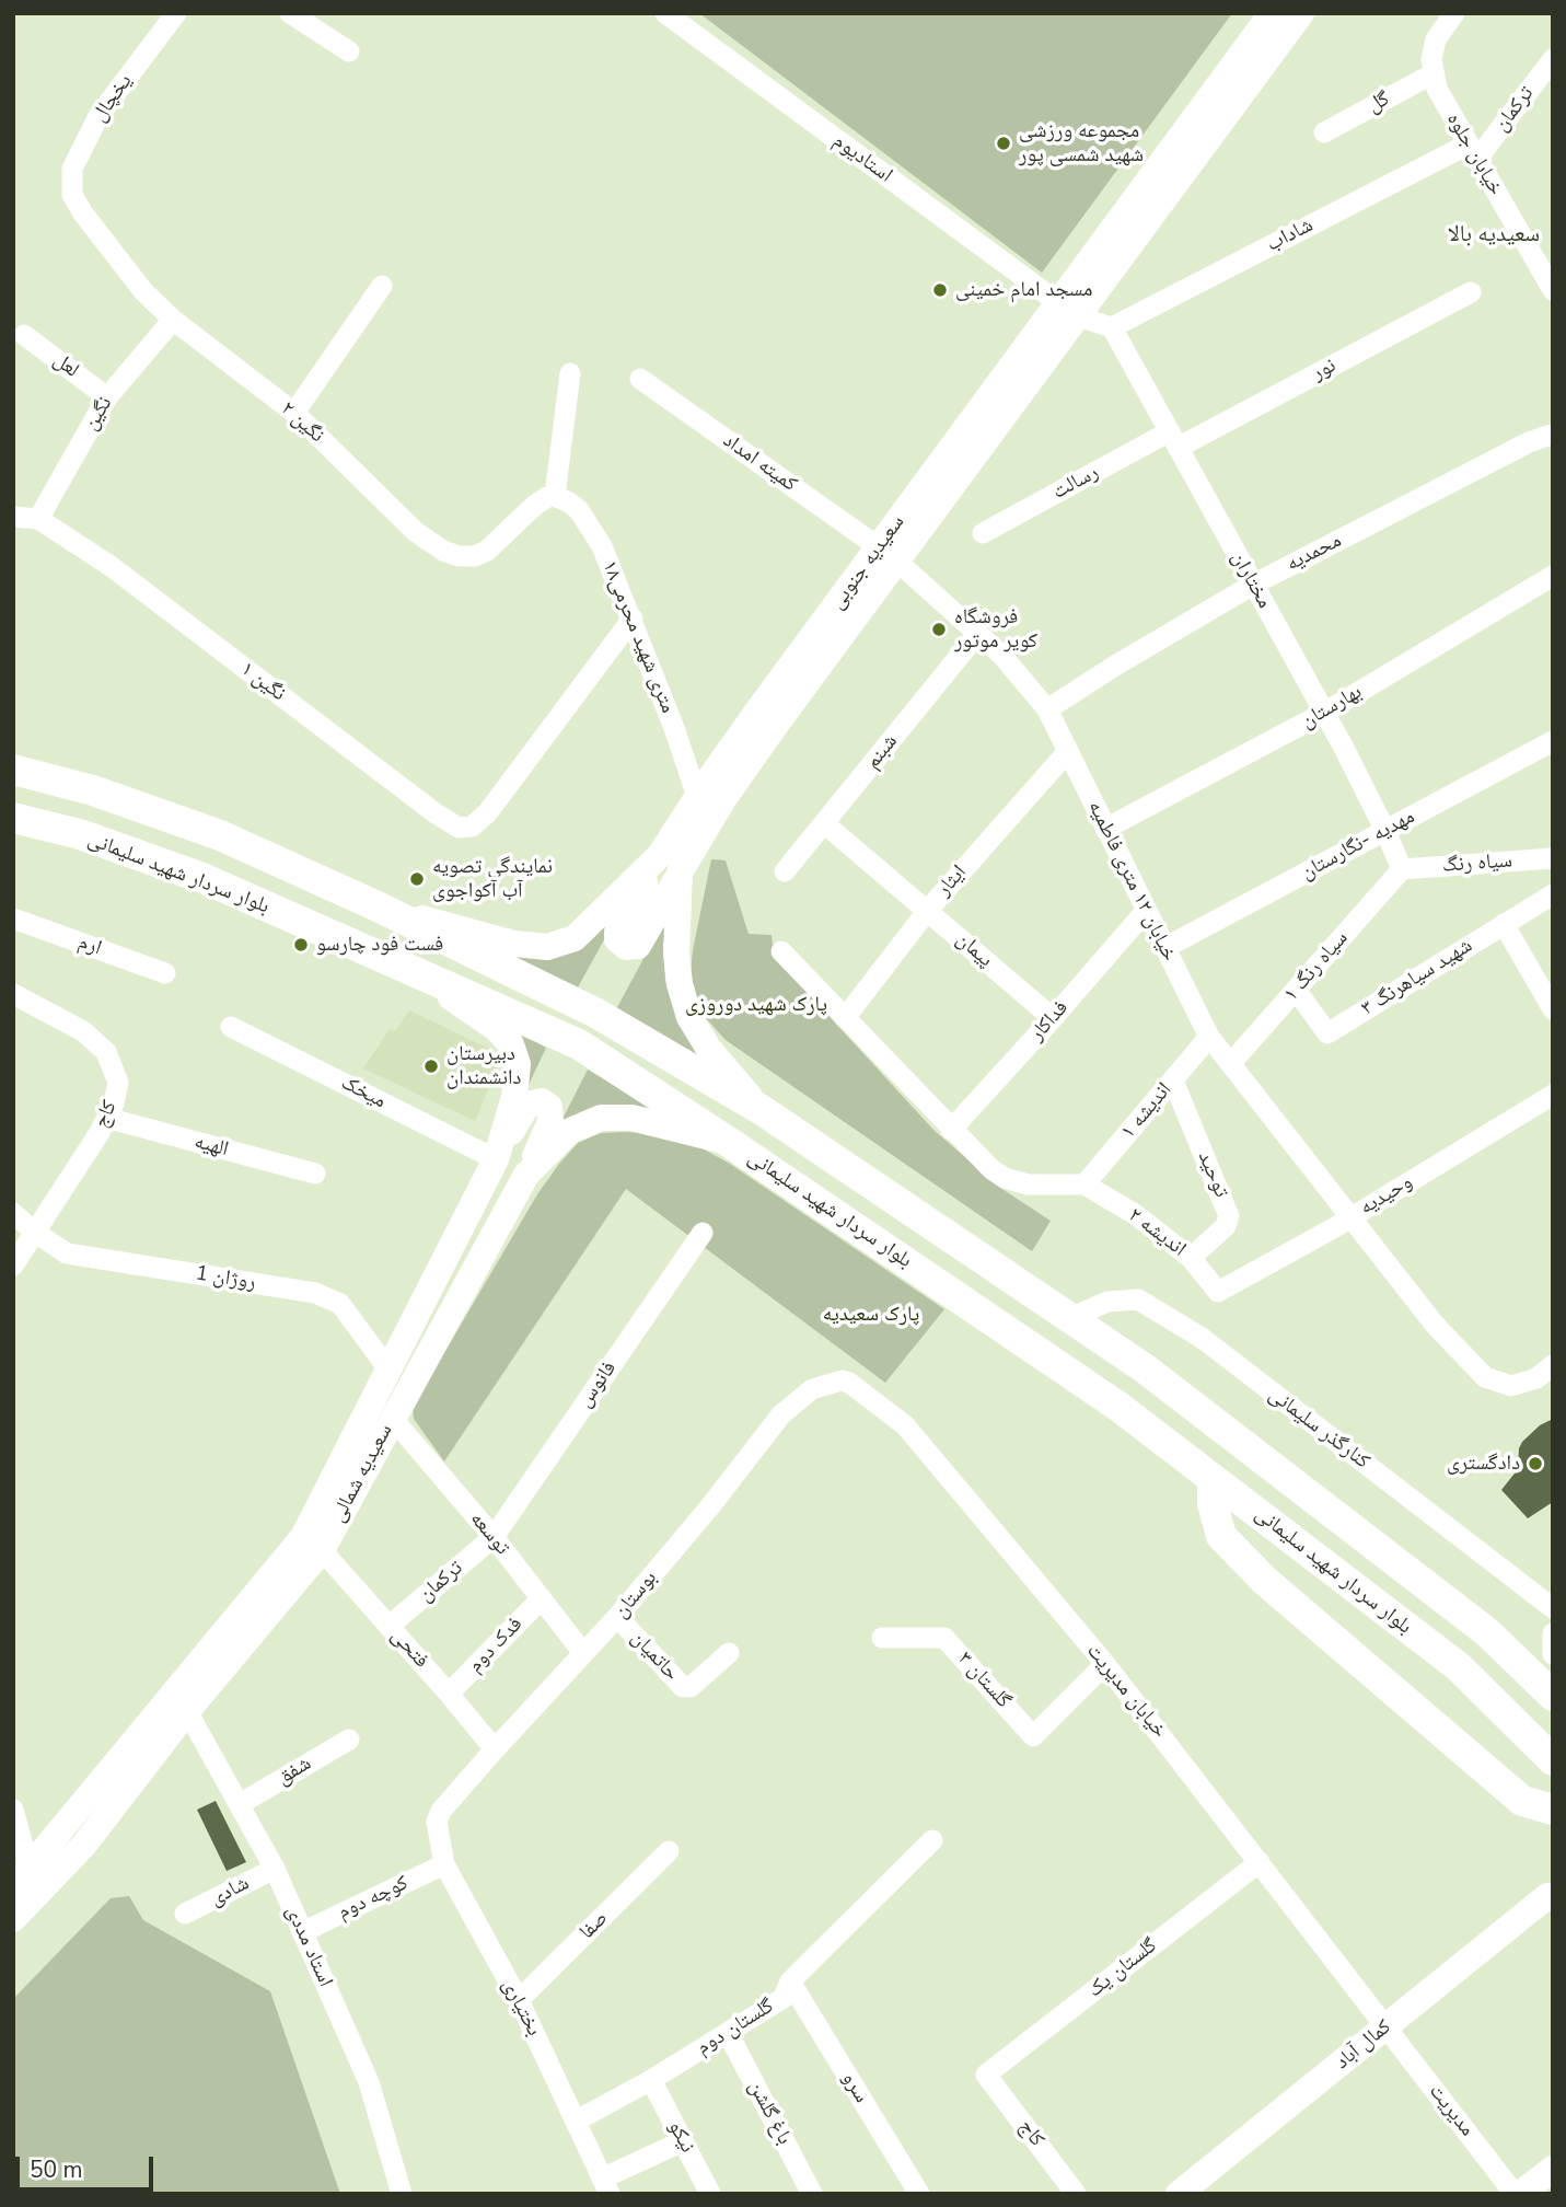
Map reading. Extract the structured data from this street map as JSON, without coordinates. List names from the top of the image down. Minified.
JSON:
{"streets":{"highway":["بلوار سردار شهید سلیمانی"],"main road":["سعیدیه جنوبی","سعیدیه شمالی","کمال آباد"],"street":["یخچال","گل","ترکمان","خیابان جلوه","استادیوم","شاداب","لعل","نور","نگین","نگین ۲","کمیته امداد","رسالت","محمدیه","مختاران","۱۸متری شهید محرمی","نگین ۱","بهارستان","شبنم","مهدیه -نگارستان","سیاه رنگ","ایثار","خیابان ۱۲ متری فاطمیه","ارم","پیمان","سیاه رنگ ۱","شهید سیاهرنگ ۳","فداکار","میخک","اندیشه ۱","کاج","الهیه","توحید","وحیدیه","اندیشه ۲","روژان 1","فانوس","کنارگذر سلیمانی","توسعه","بوستان","فدک دوم","فتحی","حاتمیان","گلستان ۳","خیابان مدیریت","شفق","شادی","کوچه دوم","صفا","استاد مددی","گلستان یک","بختیاری","گلستان دوم","سرو","مدیریت","باغ گلشن","نیکو"]},"crossings":[["یخچال","نگین ۲"],["گل","خیابان جلوه"],["ترکمان","خیابان جلوه"],["ترکمان","شاداب"],["ترکمان","فانوس"],["ترکمان","توسعه"],["ترکمان","فتحی"],["خیابان جلوه","شاداب"],["استادیوم","سعیدیه جنوبی"],["شاداب","مختاران"],["لعل","نگین"],["نور","رسالت"],["نور","مختاران"],["نگین","نگین ۲"],["نگین","نگین ۱"],["نگین ۲","۱۸متری شهید محرمی"],["کمیته امداد","سعیدیه جنوبی"],["کمیته امداد","خیابان ۱۲ متری فاطمیه"],["رسالت","مختاران"],["محمدیه","مختاران"],["محمدیه","خیابان ۱۲ متری فاطمیه"],["سعیدیه جنوبی","۱۸متری شهید محرمی"],["سعیدیه جنوبی","خیابان ۱۲ متری فاطمیه"],["مختاران","بهارستان"],["مختاران","مهدیه -نگارستان"],["مختاران","سیاه رنگ"],["مختاران","سیاه رنگ ۱"],["۱۸متری شهید محرمی","نگین ۱"],["بهارستان","خیابان ۱۲ متری فاطمیه"],["شبنم","خیابان ۱۲ متری فاطمیه"],["شبنم","پیمان"],["مهدیه -نگارستان","خیابان ۱۲ متری فاطمیه"],["سیاه رنگ","سیاه رنگ ۱"],["بلوار سردار شهید سلیمانی","سعیدیه شمالی"],["ایثار","خیابان ۱۲ متری فاطمیه"],["ایثار","پیمان"],["خیابان ۱۲ متری فاطمیه","سیاه رنگ ۱"],["خیابان ۱۲ متری فاطمیه","فداکار"],["خیابان ۱۲ متری فاطمیه","اندیشه ۱"],["خیابان ۱۲ متری فاطمیه","وحیدیه"],["پیمان","فداکار"],["سیاه رنگ ۱","شهید سیاهرنگ ۳"],["میخک","سعیدیه شمالی"],["اندیشه ۱","توحید"],["اندیشه ۱","اندیشه ۲"],["کاج","الهیه"],["کاج","روژان 1"],["کاج","گلستان یک"],["توحید","اندیشه ۲"],["وحیدیه","اندیشه ۲"],["روژان 1","سعیدیه شمالی"],["فانوس","توسعه"],["سعیدیه شمالی","توسعه"],["سعیدیه شمالی","فتحی"],["سعیدیه شمالی","استاد مددی"],["توسعه","بوستان"],["توسعه","فدک دوم"],["بوستان","فتحی"],["بوستان","حاتمیان"],["بوستان","خیابان مدیریت"],["بوستان","بختیاری"],["فدک دوم","فتحی"],["گلستان ۳","خیابان مدیریت"],["خیابان مدیریت","گلستان یک"],["خیابان مدیریت","کمال آباد"],["خیابان مدیریت","مدیریت"],["شفق","استاد مددی"],["شادی","استاد مددی"],["کوچه دوم","استاد مددی"],["کوچه دوم","بختیاری"],["صفا","بختیاری"],["بختیاری","گلستان دوم"],["گلستان دوم","سرو"],["گلستان دوم","باغ گلشن"],["گلستان دوم","نیکو"],["کمال آباد","مدیریت"]],"districts":["سعيدیه بالا"],"parks":["پارک شهید دوروزی","پارک سعیدیه"],"places":["مجموعه ورزشی شهید شمسی پور","مسجد امام خمینی","فروشگاه کویر موتور","نمایندگی تصویه آب آکواجوی","فست فود چارسو","دبیرستان دانشمندان","دادگستری"],"scale_bar":"50 m"}
